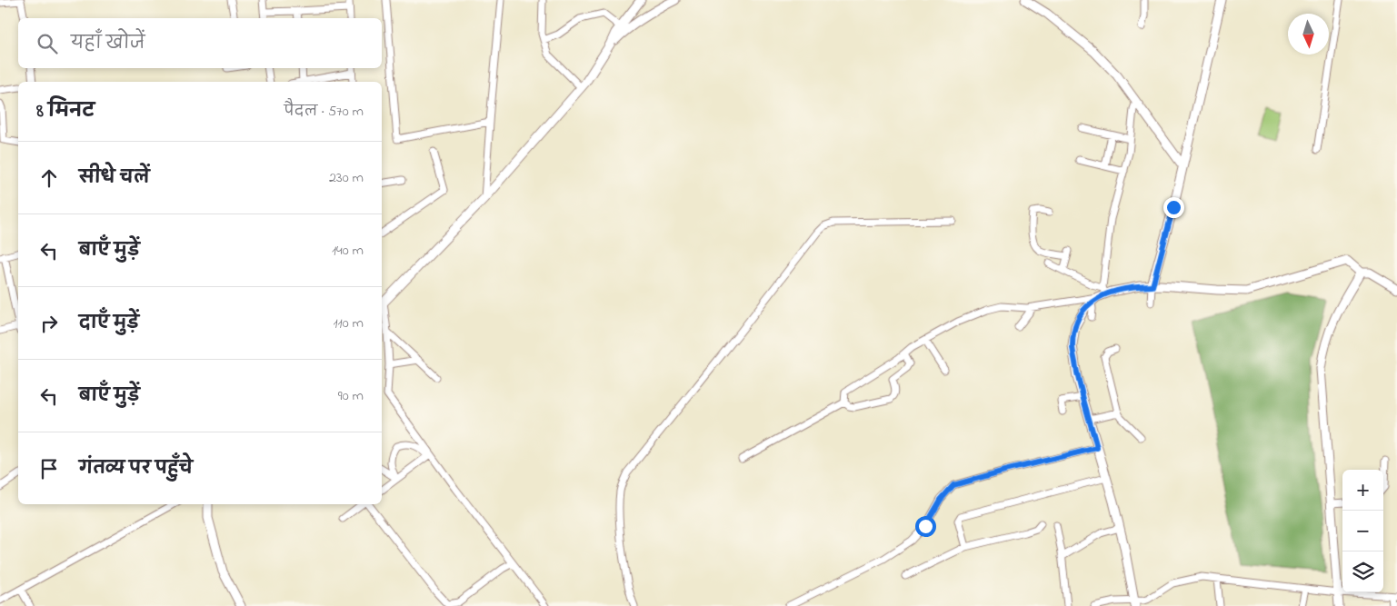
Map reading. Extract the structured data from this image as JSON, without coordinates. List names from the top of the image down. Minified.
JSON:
{"north":"bottom","page":{"search":"यहाँ खोजें","heading":["8 मिनट","पैदल · 570 m"],"list":[["सीधे चलें","230 m"],["बाएँ मुड़ें","140 m"],["दाएँ मुड़ें","110 m"],["बाएँ मुड़ें","90 m"],"गंतव्य पर पहुँचे"],"map_buttons":["+","−"]}}
